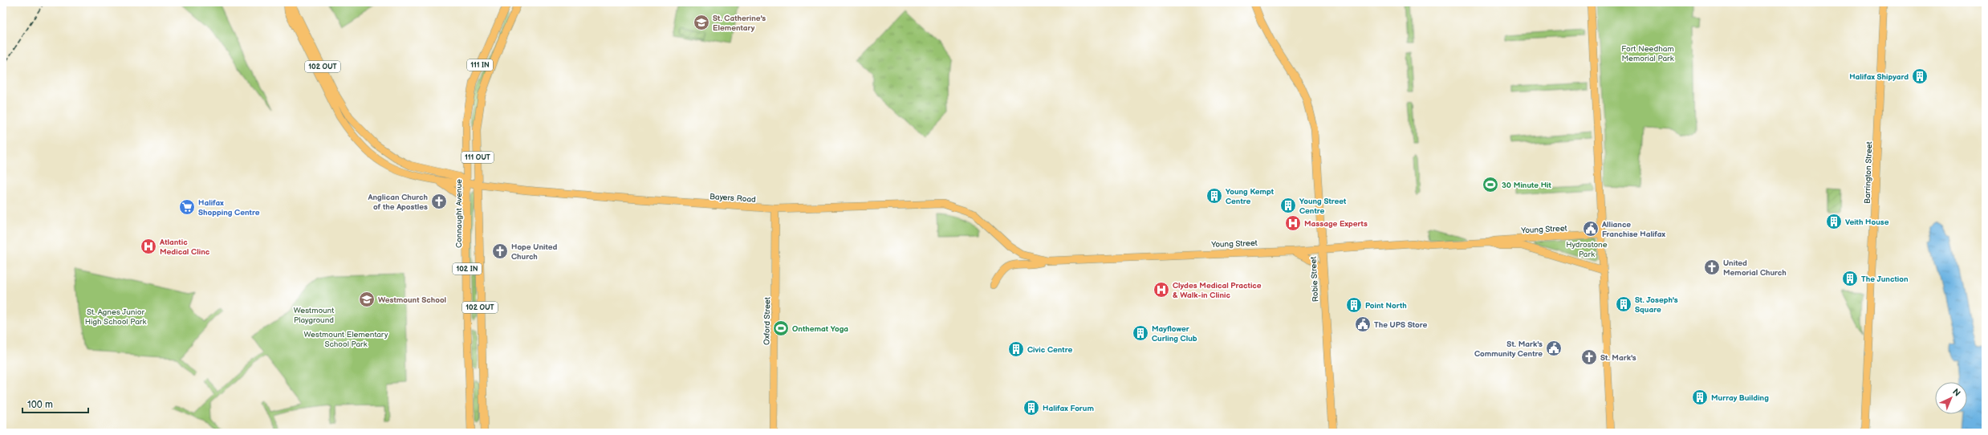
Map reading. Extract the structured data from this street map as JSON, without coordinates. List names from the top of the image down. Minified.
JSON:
{"streets":{"main road":["111 IN","102 OUT","111 OUT","Barrington Street","Bayers Road","Connaught Avenue","Young Street","102 IN","Robie Street","Oxford Street"]},"crossings":[["102 OUT","111 OUT"],["102 OUT","Bayers Road"],["111 OUT","Bayers Road"],["Bayers Road","Connaught Avenue"],["Bayers Road","Young Street"],["Bayers Road","Oxford Street"],["Young Street","Robie Street"]],"parks":["Fort Needham Memorial Park","Hydrostone Park","Westmount Playground","St. Agnes Junior High School Park","Westmount Elementary School Park"],"places":{"school or university":["St. Catherine's Elementary","Westmount School"],"building":["Halifax Shipyard","Young Kempt Centre","Young Street Centre","Veith House","The Junction","St. Joseph's Square","Point North","Mayflower Curling Club","Civic Centre","Murray Building","Halifax Forum"],"sports":["30 Minute Hit","Onthemat Yoga"],"church":["Anglican Church of the Apostles","Hope United Church","United Memorial Church","St. Mark's"],"supermarket":["Halifax Shopping Centre"],"hospital":["Massage Experts","Atlantic Medical Clinc","Clydes Medical Practice & Walk-in Clinic"],"public building":["Alliance Franchise Halifax","The UPS Store","St. Mark's Community Centre"]},"scale_bar":"100 m","north":"top right"}
